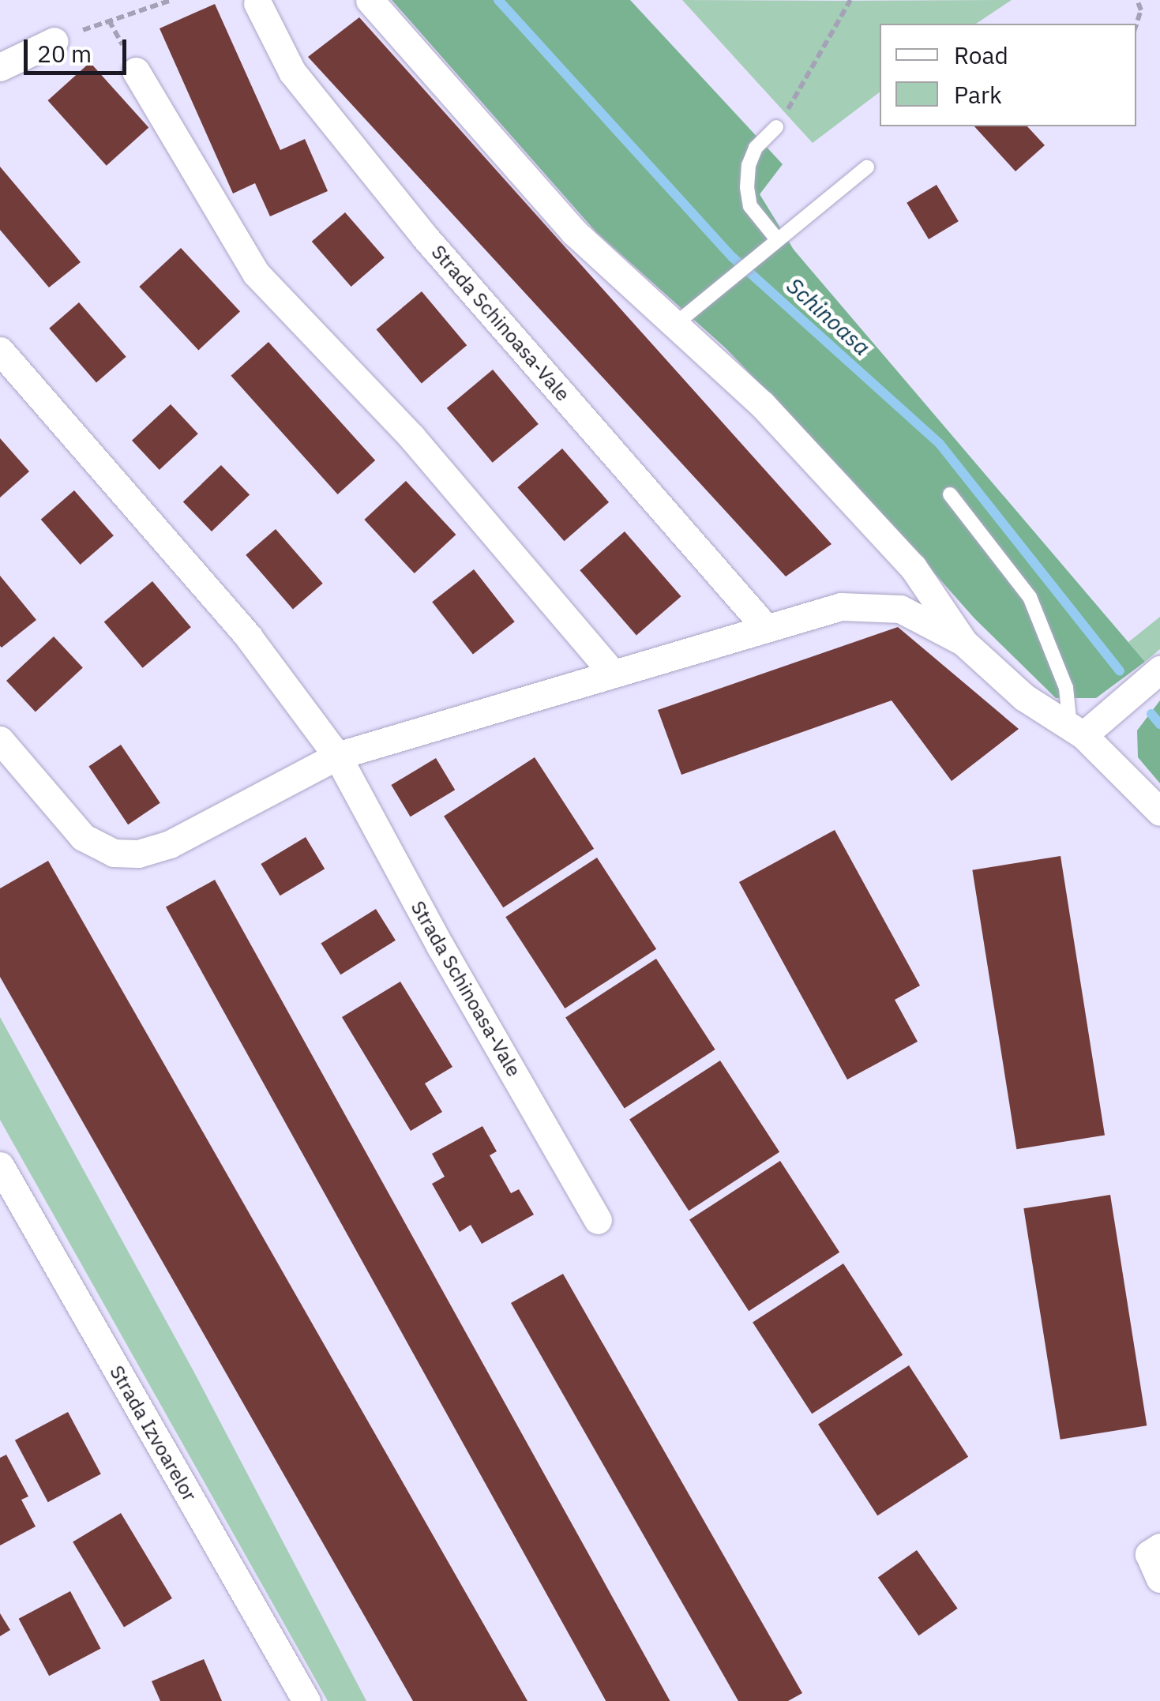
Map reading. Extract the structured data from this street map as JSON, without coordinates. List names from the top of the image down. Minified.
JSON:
{"streets":{"street":["Strada Schinoasa-Vale","Strada Izvoarelor"]},"water":["Schinoasa"],"legend":["Road","Park"],"scale_bar":"20 m"}
